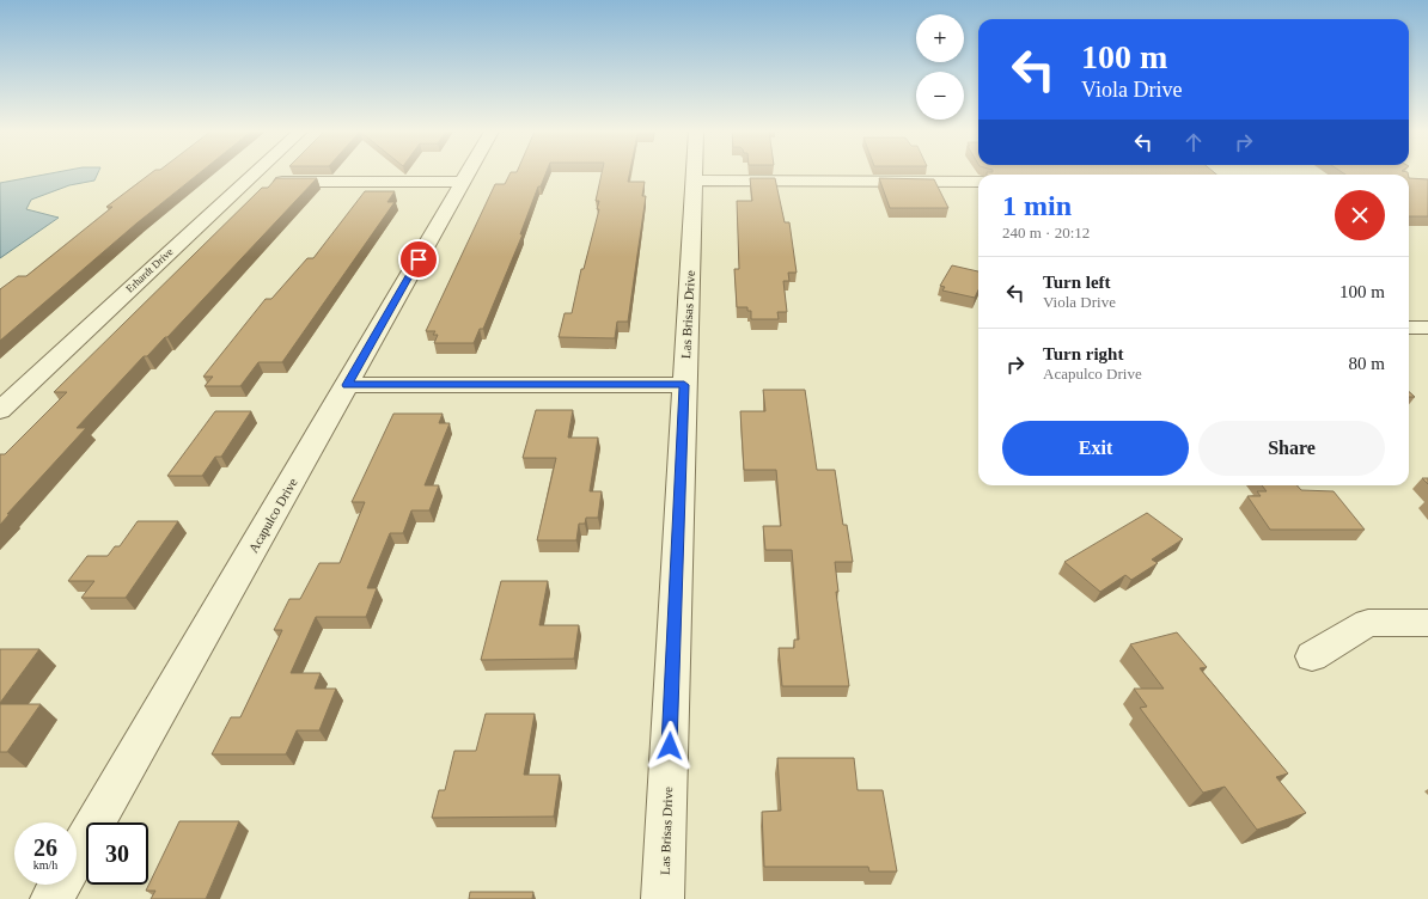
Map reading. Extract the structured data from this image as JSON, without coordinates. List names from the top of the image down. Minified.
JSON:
{"streets":{"street":["Erhardt Drive","Las Brisas Drive","Acapulco Drive"]},"page":{"map_buttons":["+","−"],"turn":["100 m","Viola Drive"],"heading":["1 min","240 m · 20:12"],"list":[{"name":"Turn left","note":"Viola Drive","value":"100 m"},{"name":"Turn right","note":"Acapulco Drive","value":"80 m"}],"buttons":["Exit","Share"],"speed":"26 km/h","limit":"30"}}
